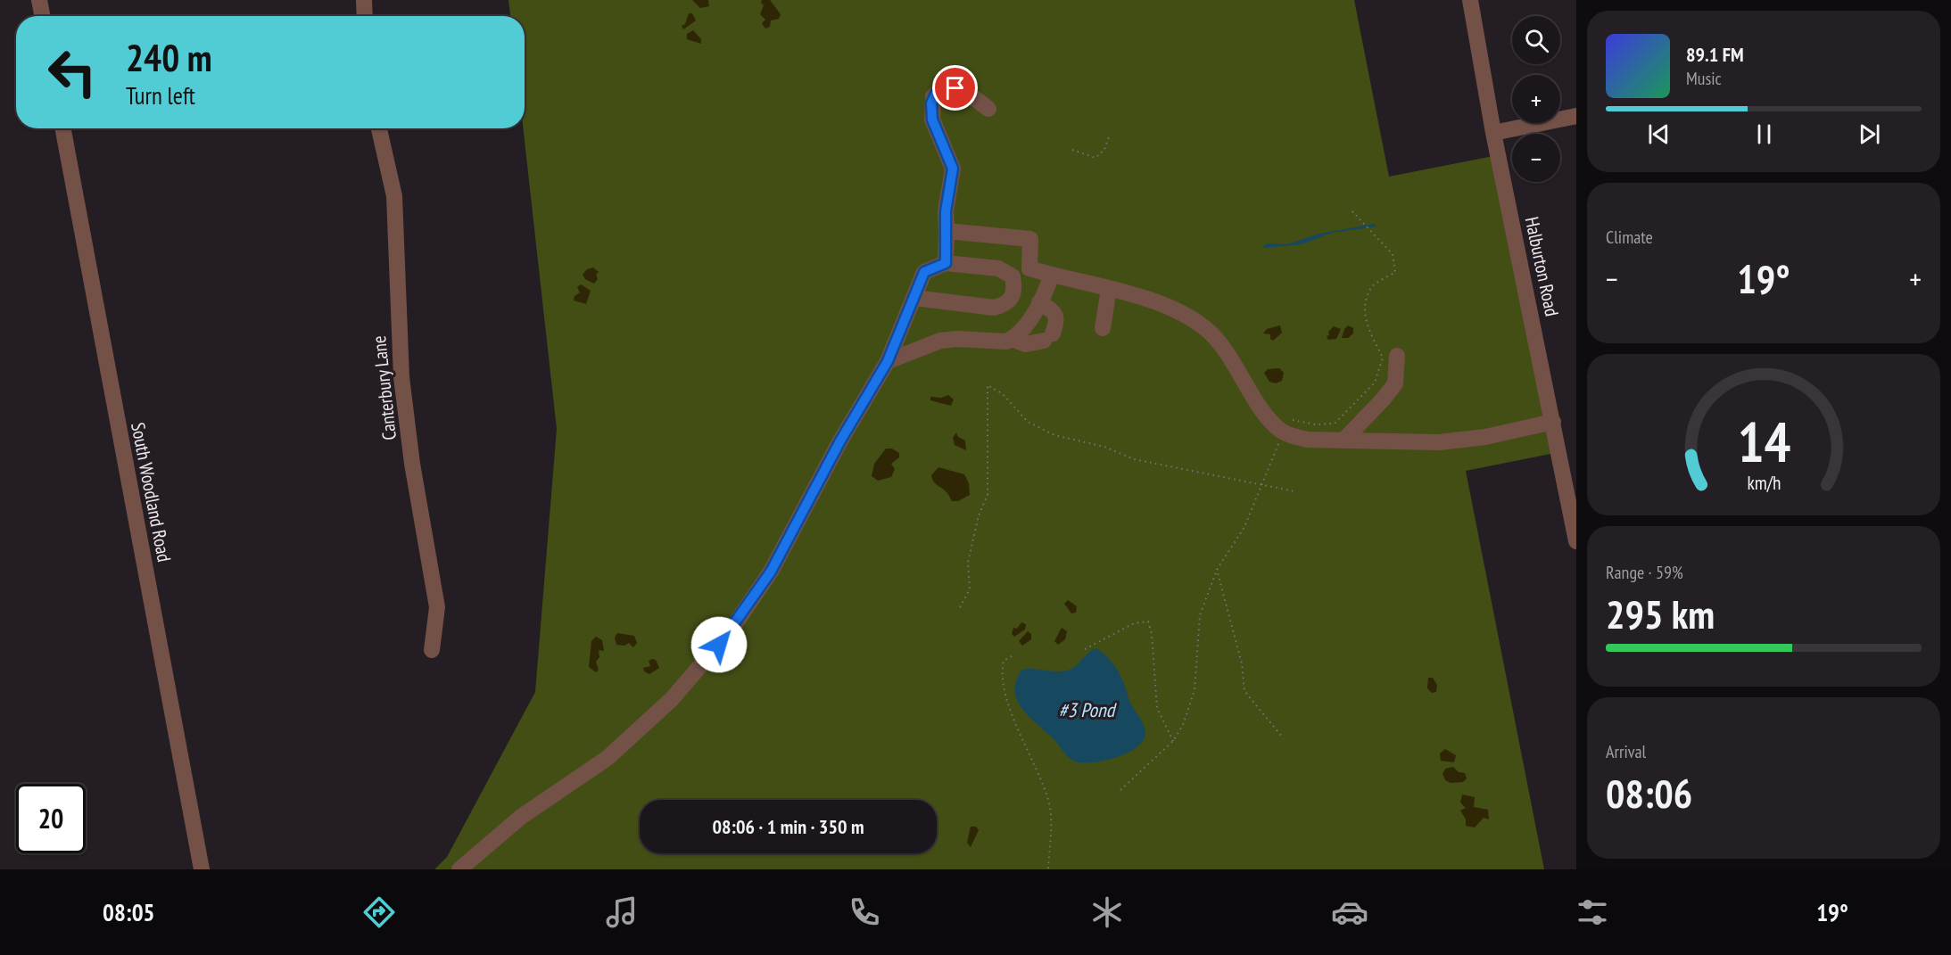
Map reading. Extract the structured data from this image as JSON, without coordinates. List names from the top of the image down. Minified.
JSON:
{"streets":{"street":["Halburton Road","Canterbury Lane","South Woodland Road"]},"water":["#3 Pond"],"page":{"map_buttons":["+","−"],"turn":["240 m","Turn left"],"song":["89.1 FM","Music"],"tile":["Climate",["Range · 59%","295 km"],["Arrival","08:06"]],"heat":["−","19°","+"],"limit":"20","trip":"08:06 · 1 min · 350 m","tabs":["08:05","19°"],"gauge":["14","km/h"]}}
